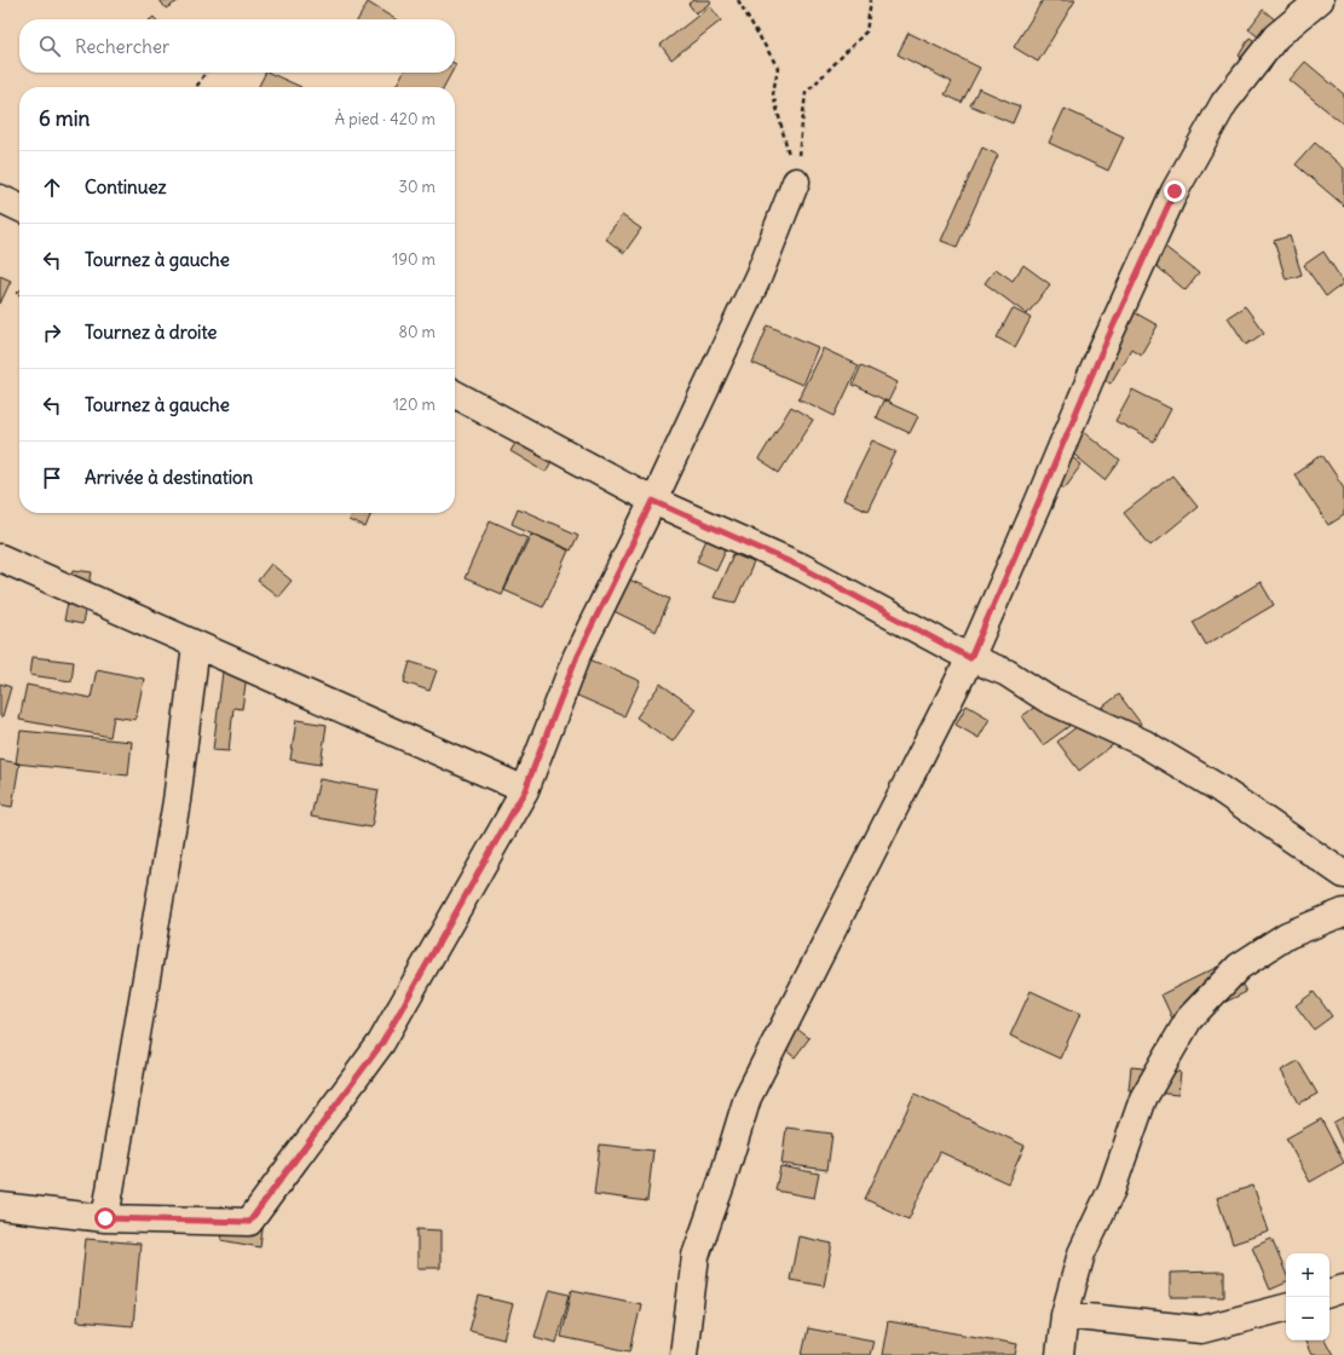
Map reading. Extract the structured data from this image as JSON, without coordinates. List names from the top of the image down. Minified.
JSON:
{"page":{"search":"Rechercher","heading":["6 min","À pied · 420 m"],"list":[["Continuez","30 m"],["Tournez à gauche","190 m"],["Tournez à droite","80 m"],["Tournez à gauche","120 m"],"Arrivée à destination"],"map_buttons":["+","−"]}}
